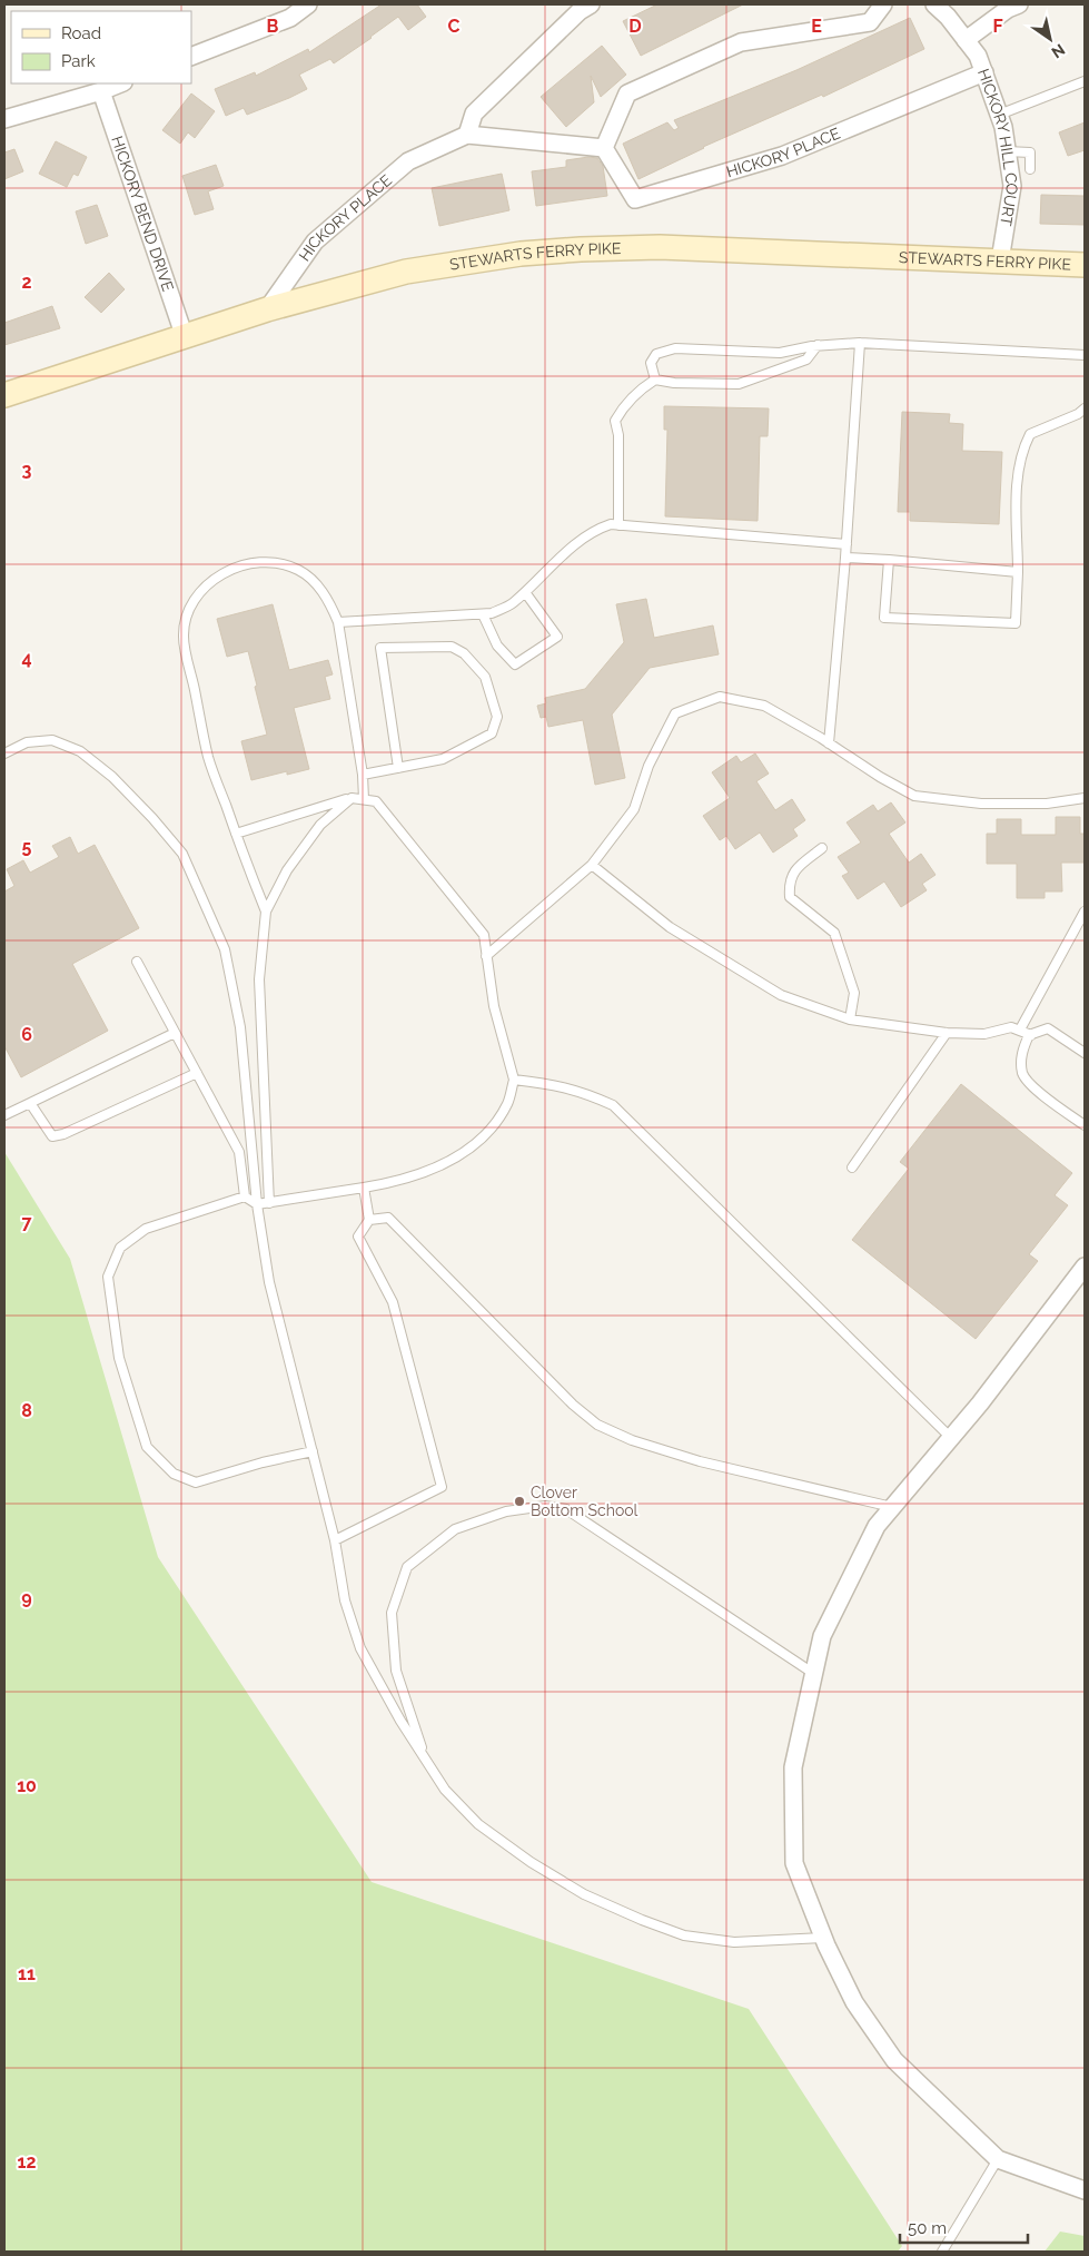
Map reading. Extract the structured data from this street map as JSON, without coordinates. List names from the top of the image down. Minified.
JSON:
{"streets":{"main road":["STEWARTS FERRY PIKE"],"street":["HICKORY HILL COURT","HICKORY PLACE","HICKORY BEND DRIVE"]},"crossings":[["HICKORY HILL COURT","HICKORY PLACE"],["HICKORY HILL COURT","STEWARTS FERRY PIKE"],["HICKORY PLACE","STEWARTS FERRY PIKE"],["HICKORY BEND DRIVE","STEWARTS FERRY PIKE"]],"places":["Clover Bottom School"],"legend":["Road","Park"],"scale_bar":"50 m","north":"bottom right","grid":{"columns":["B","C","D","E","F"],"rows":["2","3","4","5","6","7","8","9","10","11","12"]}}
